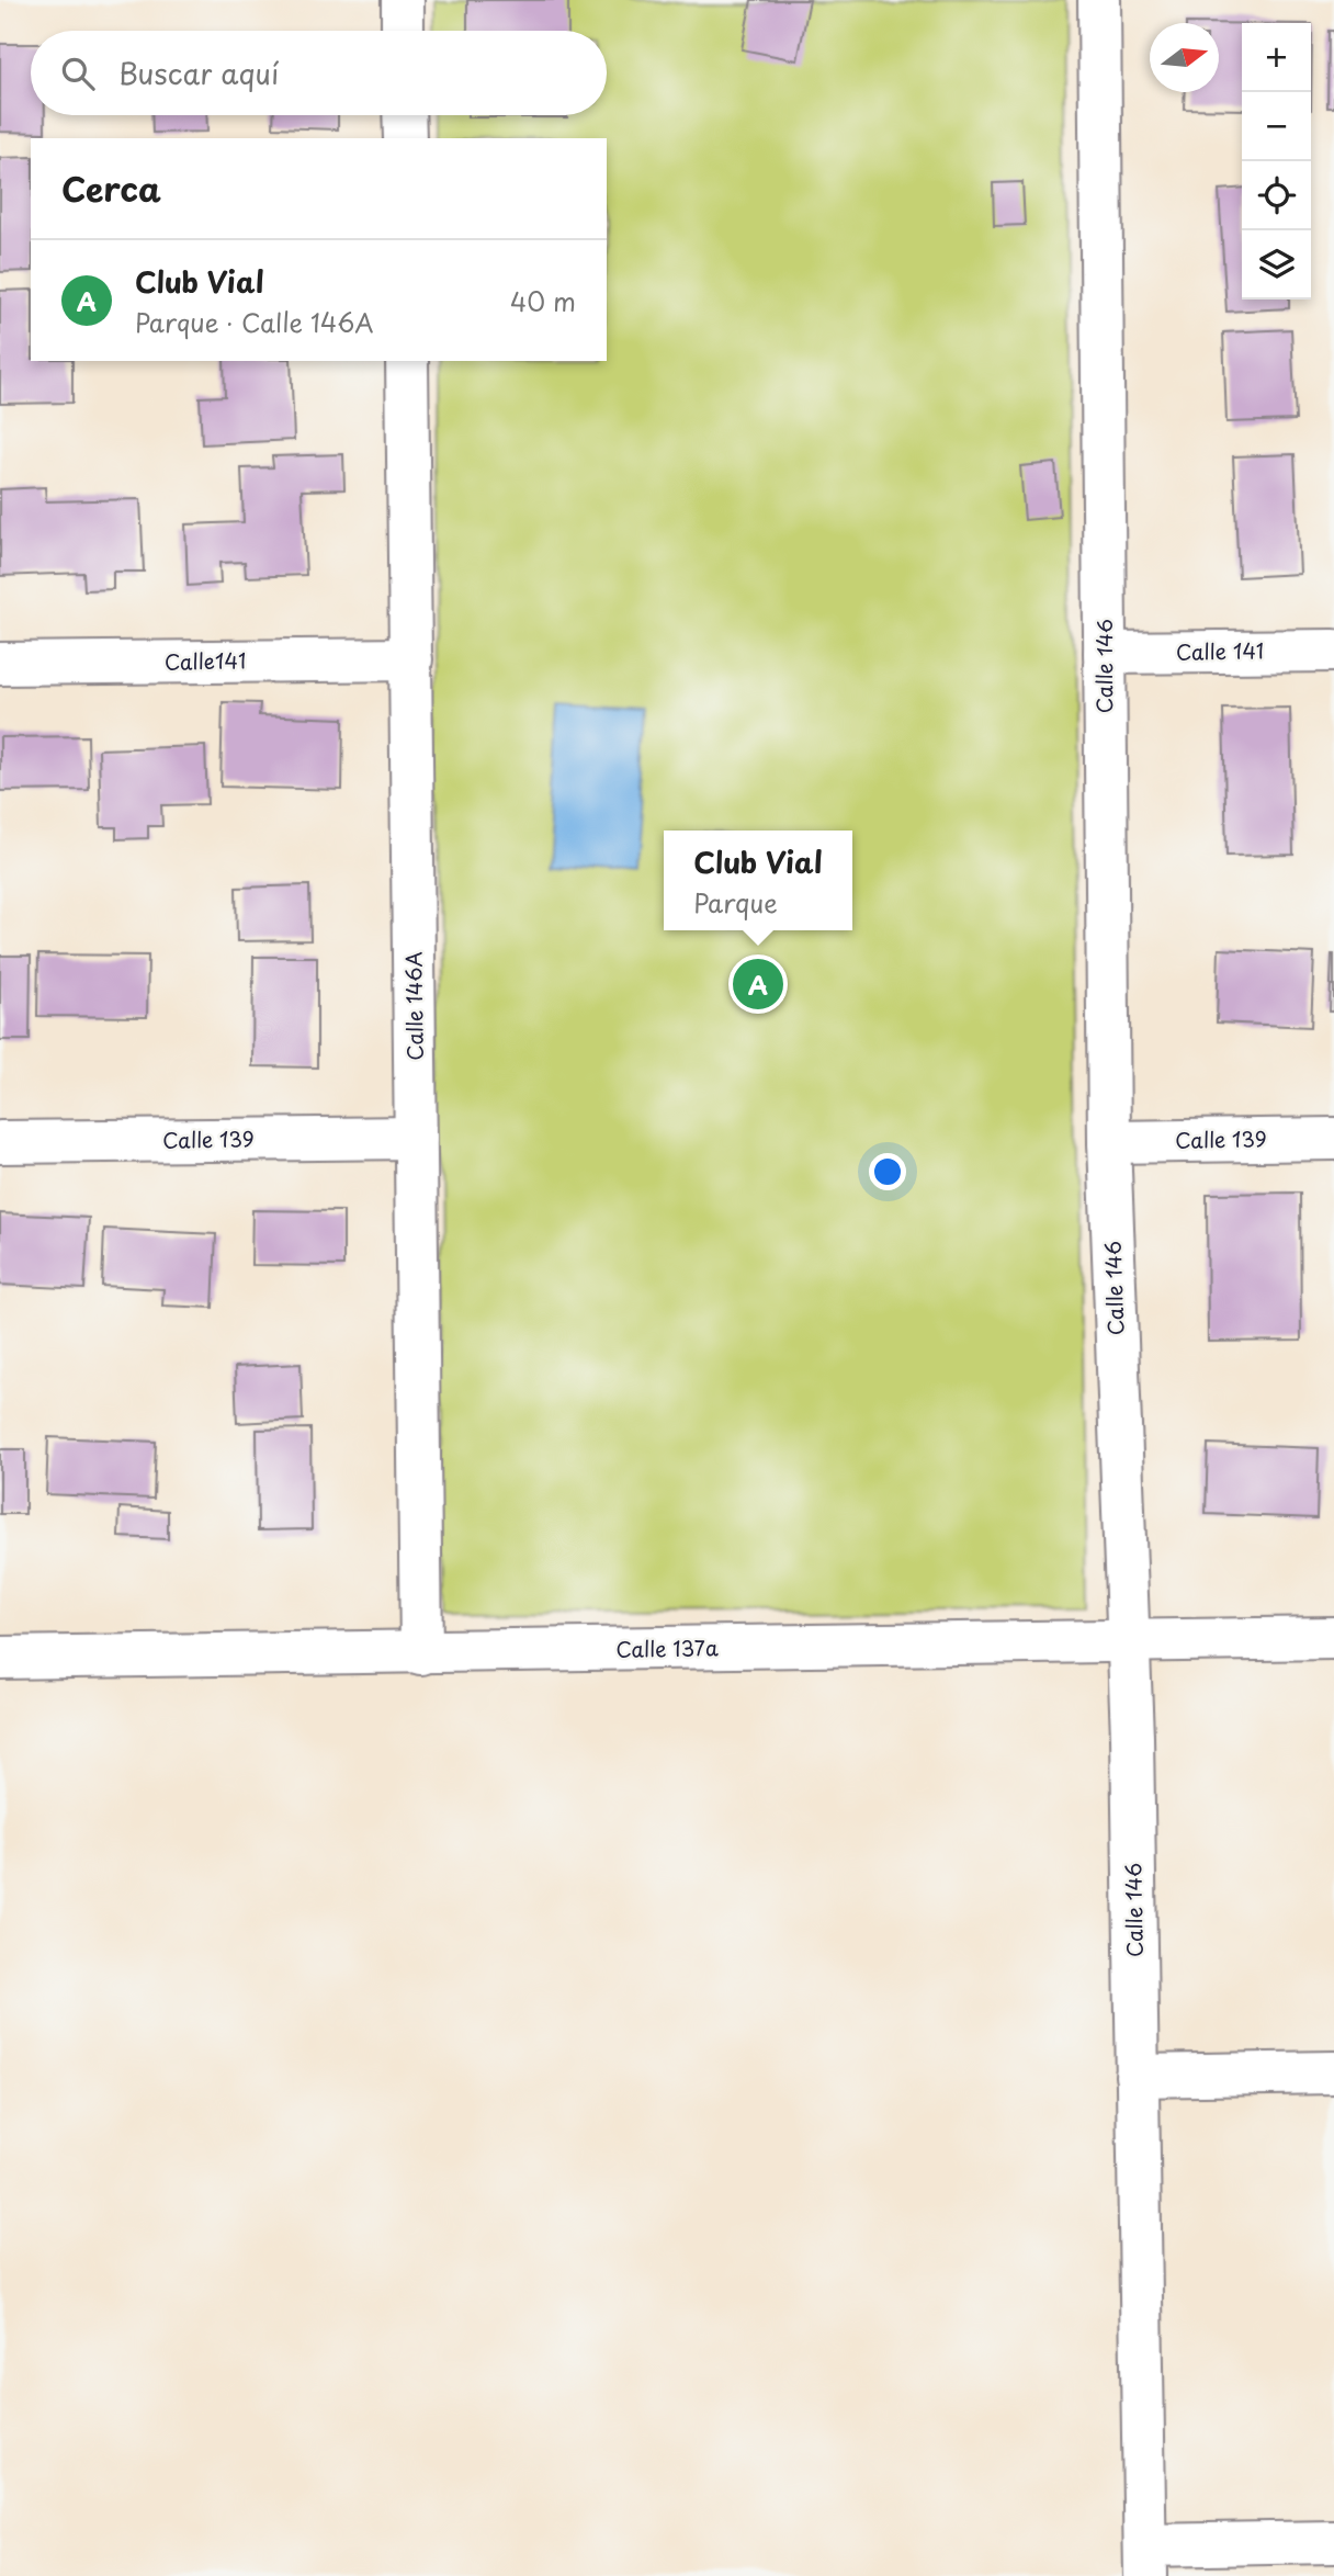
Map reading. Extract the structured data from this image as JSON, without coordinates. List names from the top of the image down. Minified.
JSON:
{"streets":{"street":["Calle 141","Calle141","Calle 146","Calle 146A","Calle 139","Calle 137a"]},"crossings":[["Calle 141","Calle 146"],["Calle141","Calle 146A"],["Calle 146","Calle 139"],["Calle 146","Calle 137a"],["Calle 146A","Calle 139"],["Calle 146A","Calle 137a"]],"north":"right","page":{"map_buttons":["+","−"],"search":"Buscar aquí","heading":"Cerca","list":[{"mark":"A","name":"Club Vial","note":"Parque · Calle 146A","value":"40 m"}],"popup":["Club Vial","Parque"],"pins":"A"}}
